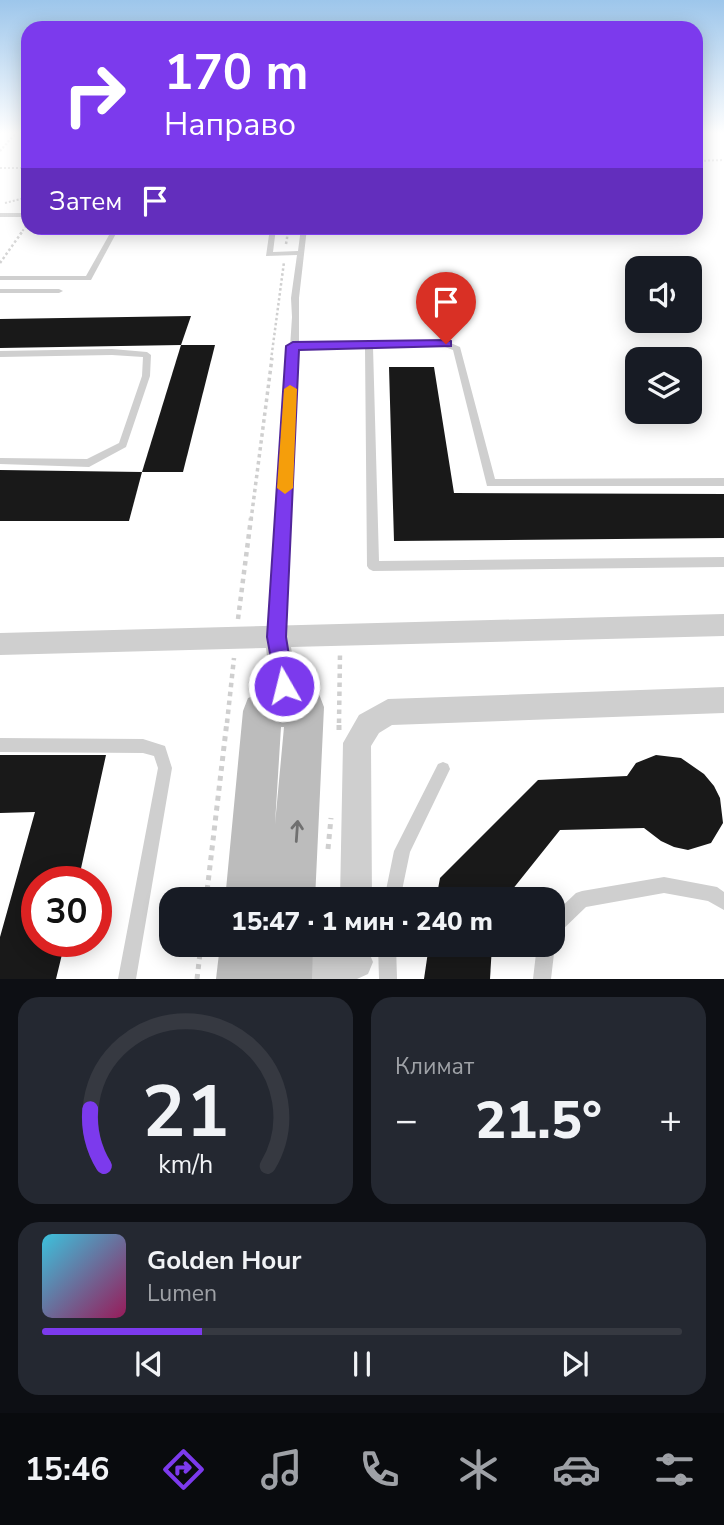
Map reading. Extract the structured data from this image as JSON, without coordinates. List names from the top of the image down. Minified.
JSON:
{"page":{"turn":["170 m","Направо"],"then":"Затем","limit":"30","trip":"15:47 · 1 мин · 240 m","tile":"Климат","heat":["−","21.5°","+"],"song":["Golden Hour","Lumen"],"tabs":"15:46","gauge":["21","km/h"]}}
